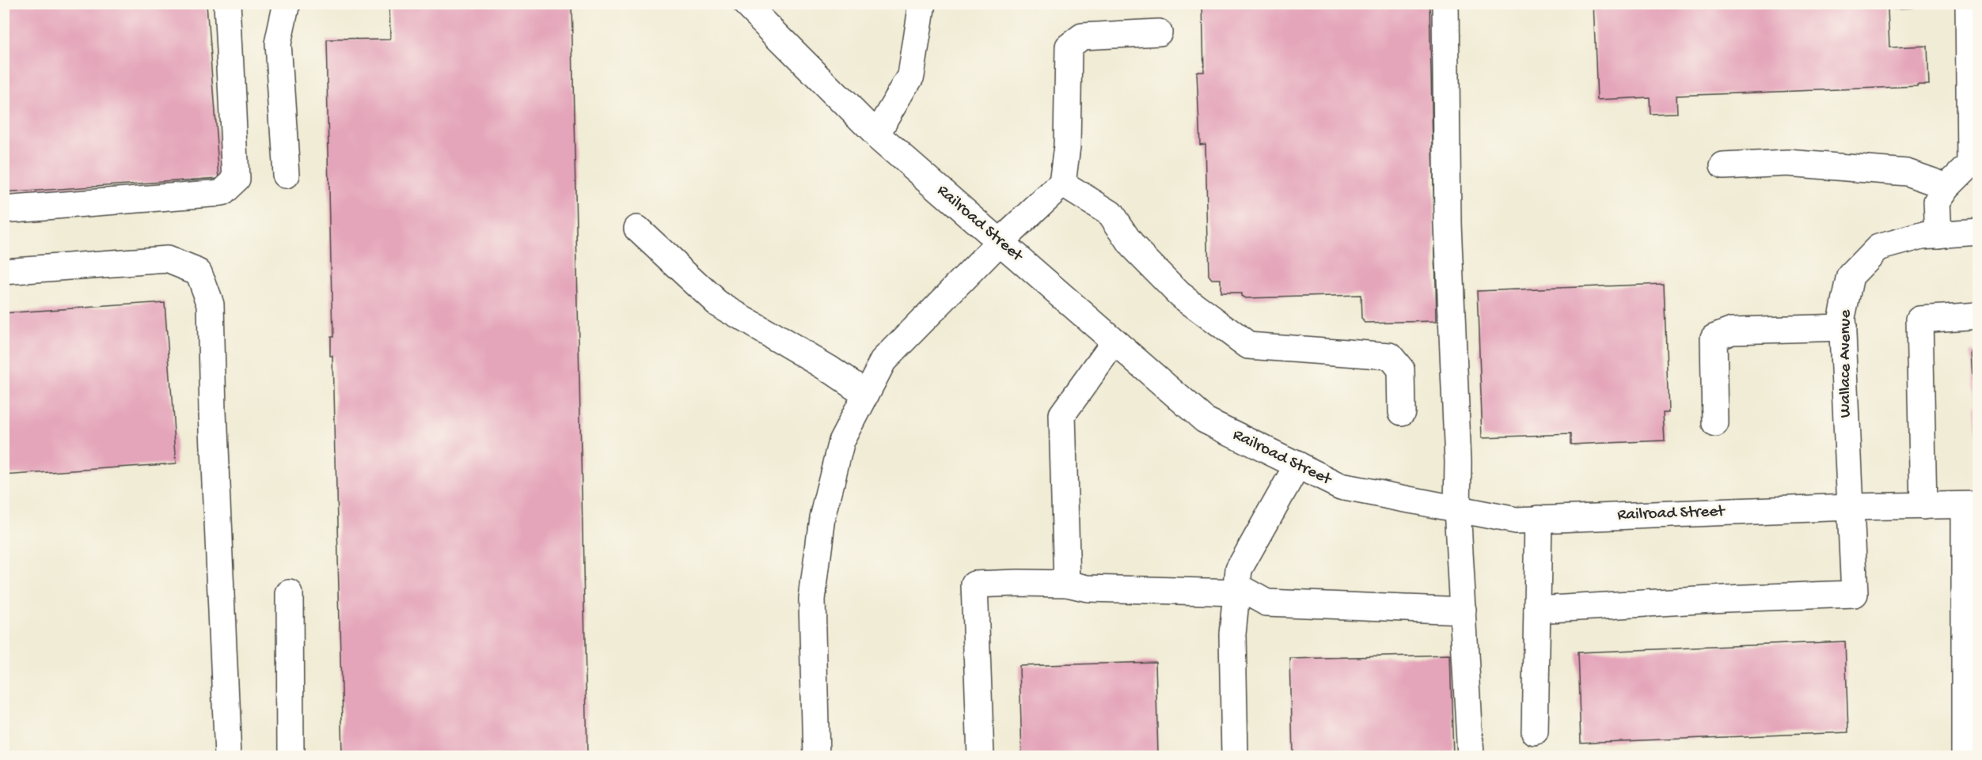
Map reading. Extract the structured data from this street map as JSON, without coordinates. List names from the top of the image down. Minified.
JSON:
{"streets":{"street":["Railroad Street","Wallace Avenue"]},"crossings":[["Railroad Street","Wallace Avenue"]]}
